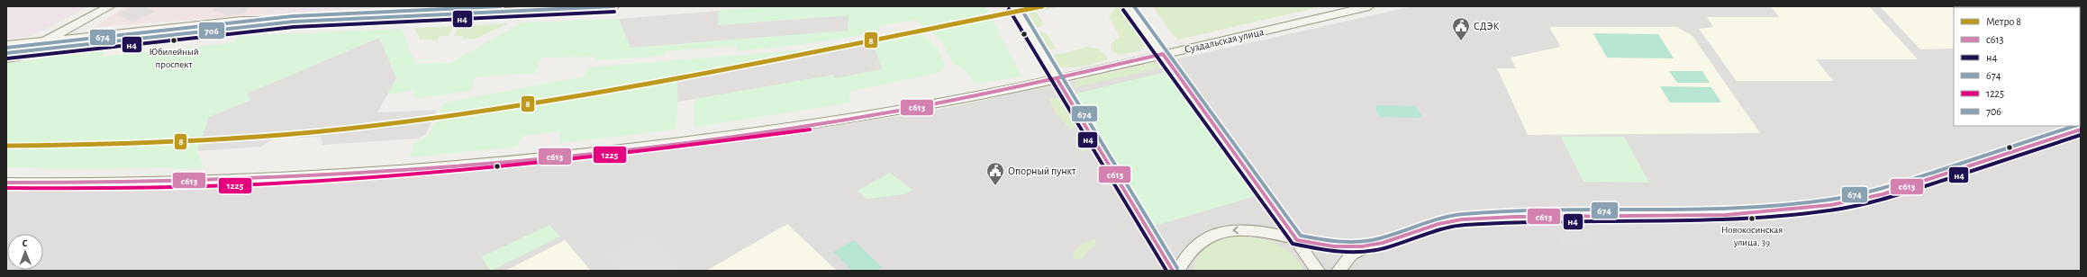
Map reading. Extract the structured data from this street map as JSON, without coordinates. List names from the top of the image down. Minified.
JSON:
{"streets":{"street":["Суздальская улица"]},"places":{"other":["Юбилейный проспект","Новокосинская улица, 39"],"public building":["СДЭК","Опорный пункт"]},"lines":["metro line 8","transit line 674","transit line 706","transit line н4","transit line с613","transit line 1225"],"legend":["Метро 8","с613","н4","674","1225","706"],"north":"top"}
